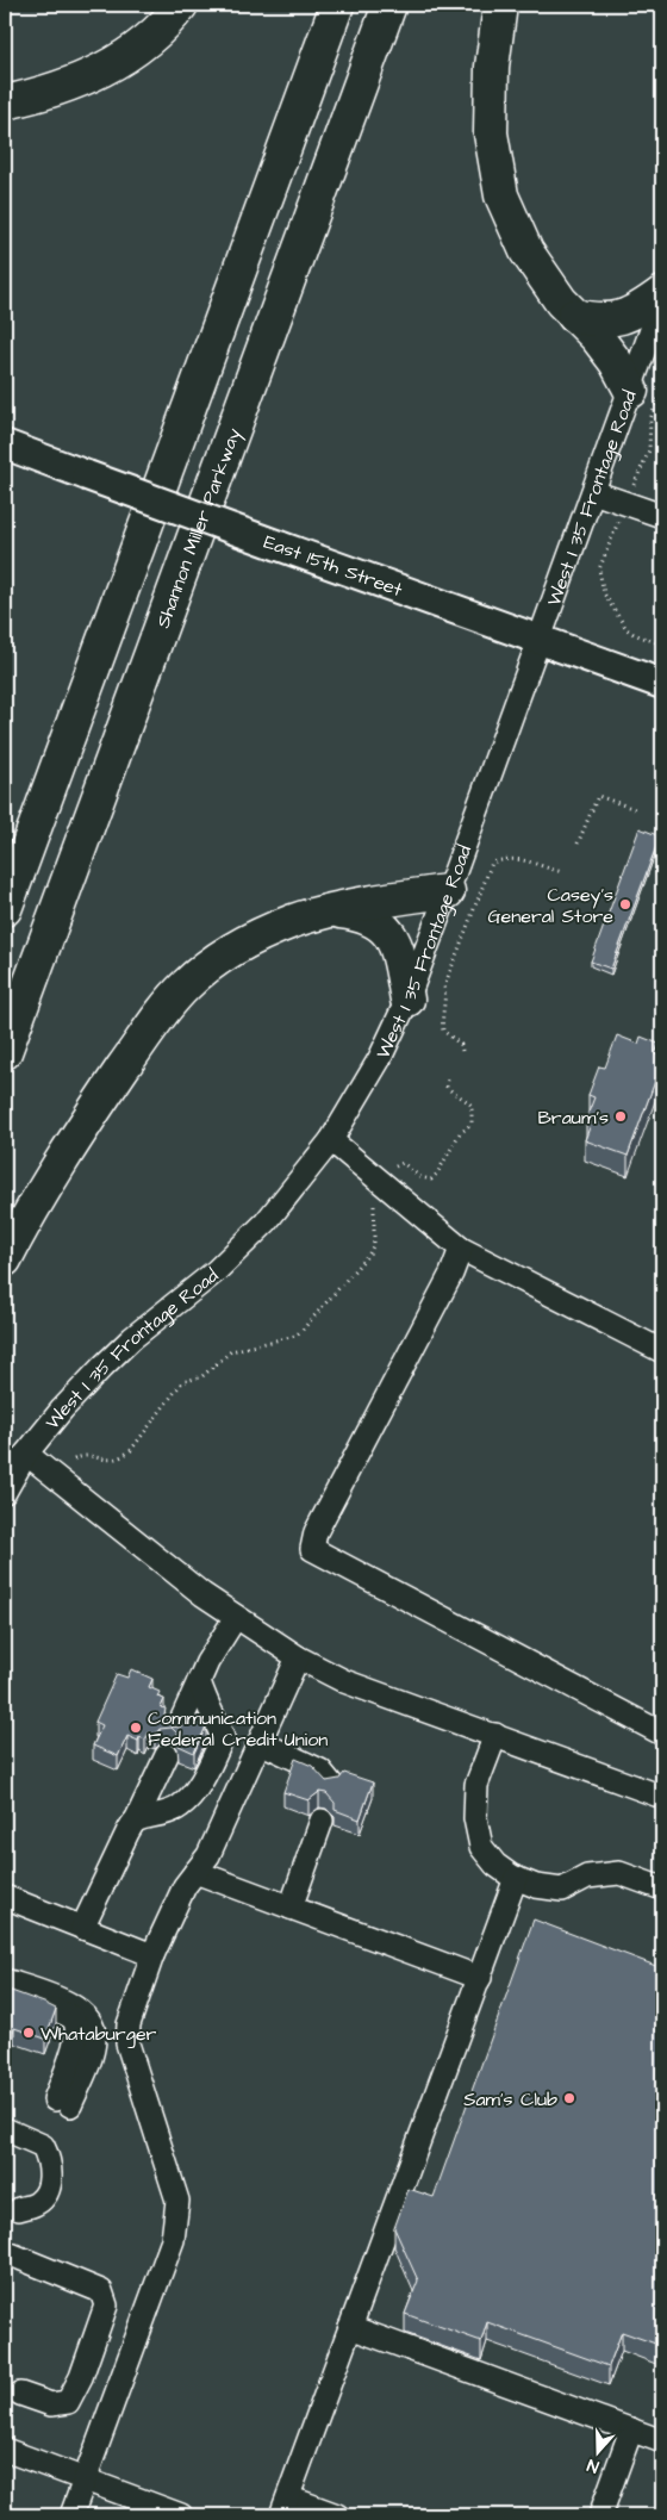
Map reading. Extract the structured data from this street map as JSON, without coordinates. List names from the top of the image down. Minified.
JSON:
{"streets":{"highway":["Shannon Miller Parkway"],"main road":["East 15th Street"],"street":["West I 35 Frontage Road"]},"crossings":[["West I 35 Frontage Road","East 15th Street"]],"places":["Casey's General Store","Braum's","Communication Federal Credit Union","Whataburger","Sam's Club"],"north":"bottom"}
